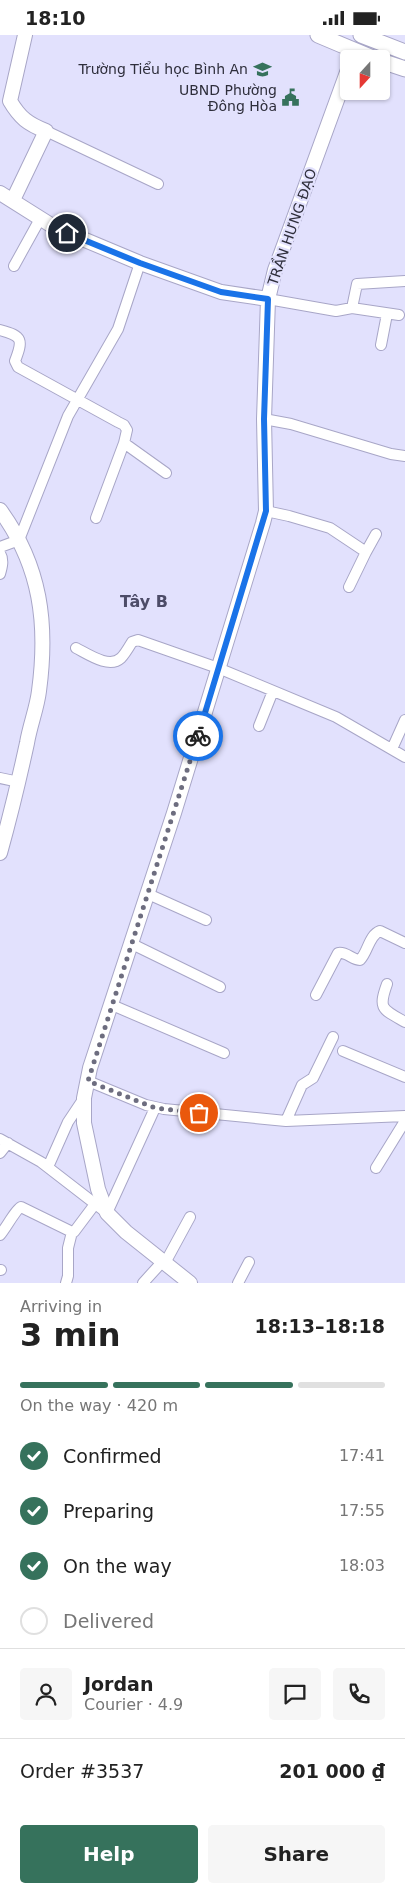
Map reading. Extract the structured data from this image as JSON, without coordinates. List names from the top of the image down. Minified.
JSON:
{"streets":{"main road":["TRẦN HƯNG ĐẠO"]},"districts":["Tây B"],"places":{"school or university":["Trường Tiểu học Bình An"],"public building":["UBND Phường Đông Hòa"]},"north":"bottom","page":{"status":"18:10","heading":["3 min","Arriving in","18:13–18:18"],"panel":["Jordan","Courier · 4.9","Order #3537","201 000 ₫"],"bar":"On the way · 420 m","list":[["Confirmed","17:41"],["Preparing","17:55"],["On the way","18:03"],"Delivered"],"buttons":["Help","Share"]}}
